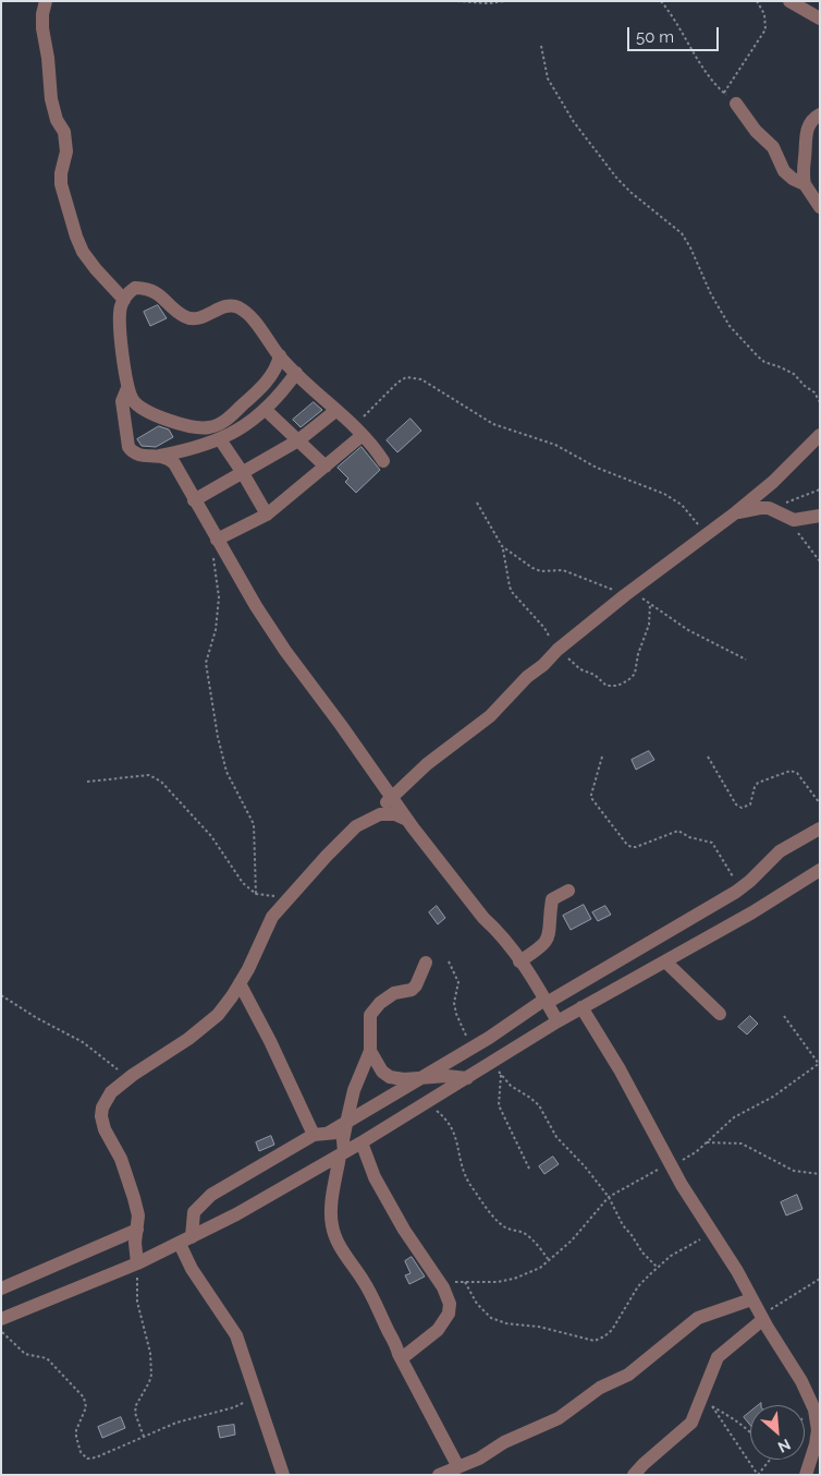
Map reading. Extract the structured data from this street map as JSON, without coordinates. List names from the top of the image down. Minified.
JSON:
{"scale_bar":"50 m","north":"bottom right"}
